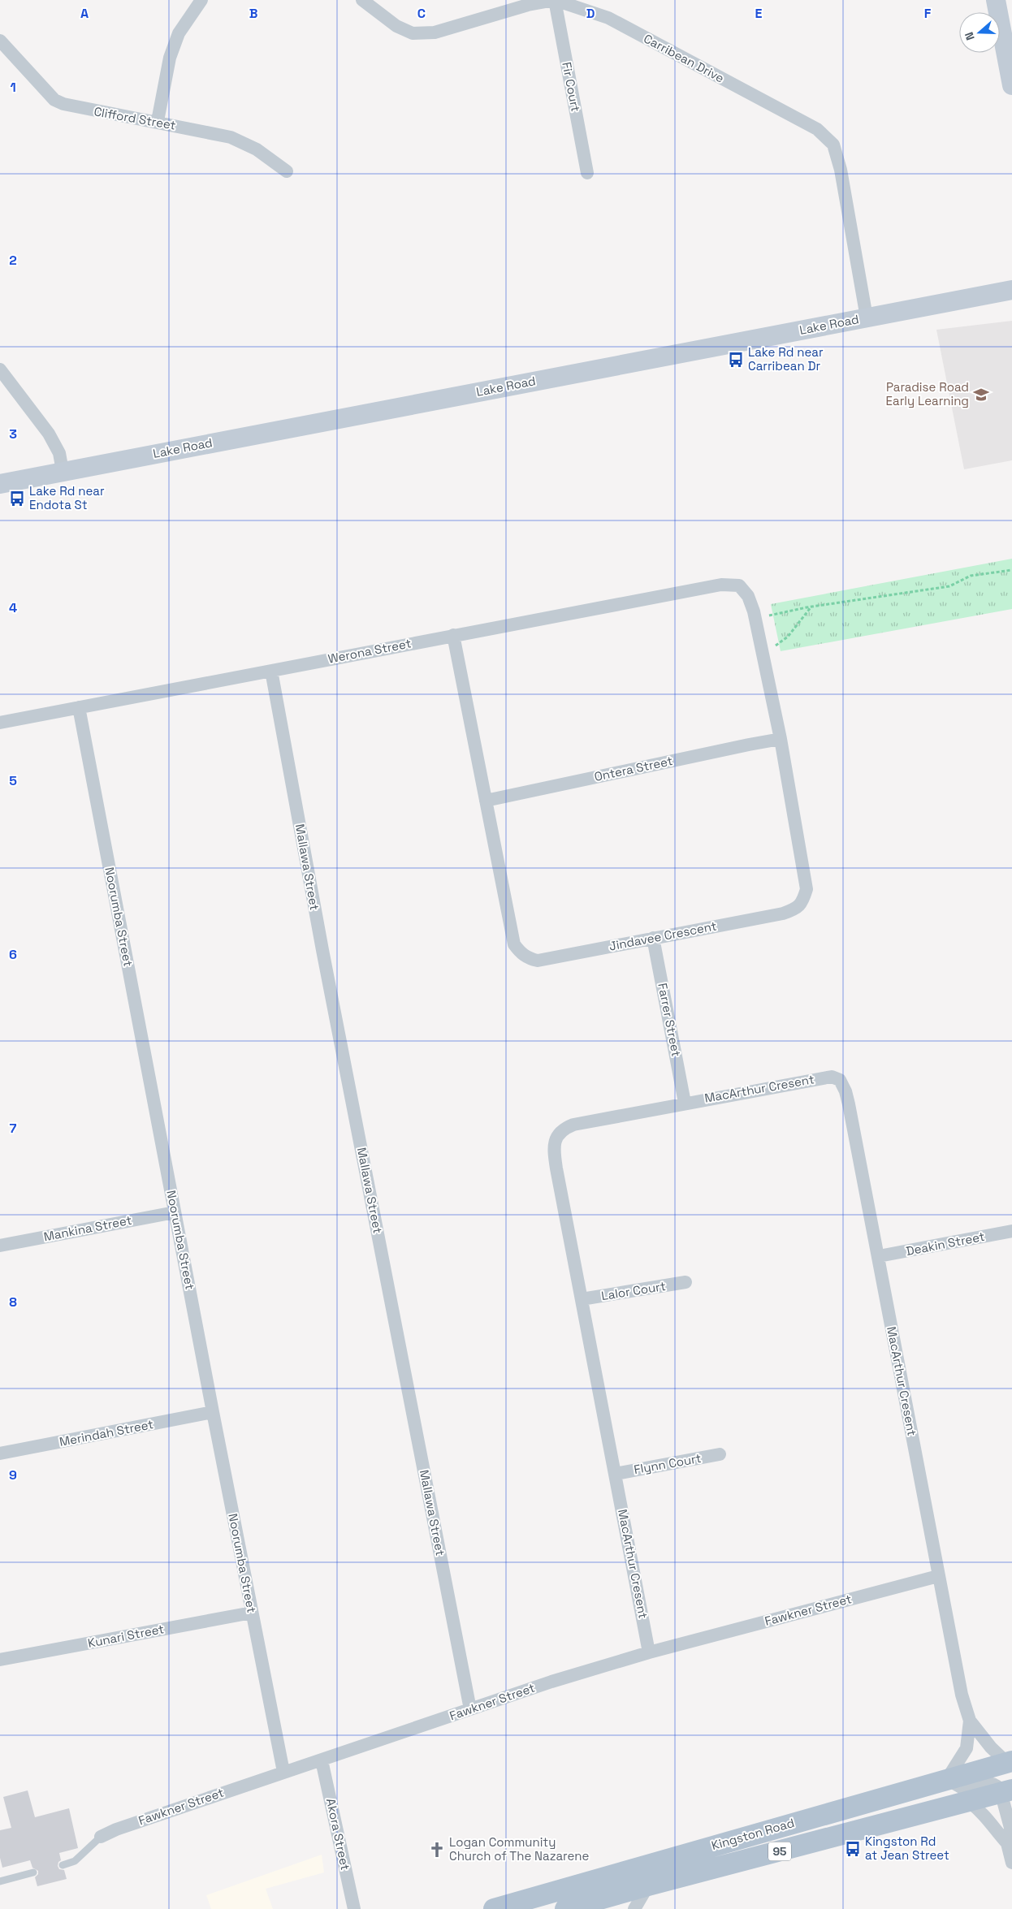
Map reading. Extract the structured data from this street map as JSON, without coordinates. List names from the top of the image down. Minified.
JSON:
{"streets":{"main road":["Kingston Road","95"],"street":["Carribean Drive","Fir Court","Clifford Street","Lake Road","Werona Street","Ontera Street","Mallawa Street","Noorumba Street","Jindavee Crescent","Farrer Street","MacArthur Cresent","Mankina Street","Deakin Street","Lalor Court","Merindah Street","Flynn Court","Fawkner Street","Kunari Street","Akora Street"]},"crossings":[["Carribean Drive","Fir Court"],["Carribean Drive","Lake Road"],["Werona Street","Mallawa Street"],["Werona Street","Noorumba Street"],["Werona Street","Jindavee Crescent"],["Ontera Street","Jindavee Crescent"],["Mallawa Street","Fawkner Street"],["Noorumba Street","Mankina Street"],["Noorumba Street","Merindah Street"],["Noorumba Street","Fawkner Street"],["Noorumba Street","Kunari Street"],["Jindavee Crescent","Farrer Street"],["Farrer Street","MacArthur Cresent"],["MacArthur Cresent","Deakin Street"],["MacArthur Cresent","Lalor Court"],["MacArthur Cresent","Flynn Court"],["MacArthur Cresent","Fawkner Street"],["MacArthur Cresent","Kingston Road"],["Fawkner Street","Akora Street"]],"places":{"bus stop":["Lake Rd near Carribean Dr","Lake Rd near Endota St","Kingston Rd at Jean Street"],"school or university":["Paradise Road Early Learning"],"church":["Logan Community Church of The Nazarene"]},"north":"left","grid":{"columns":["A","B","C","D","E","F"],"rows":["1","2","3","4","5","6","7","8","9"]}}
